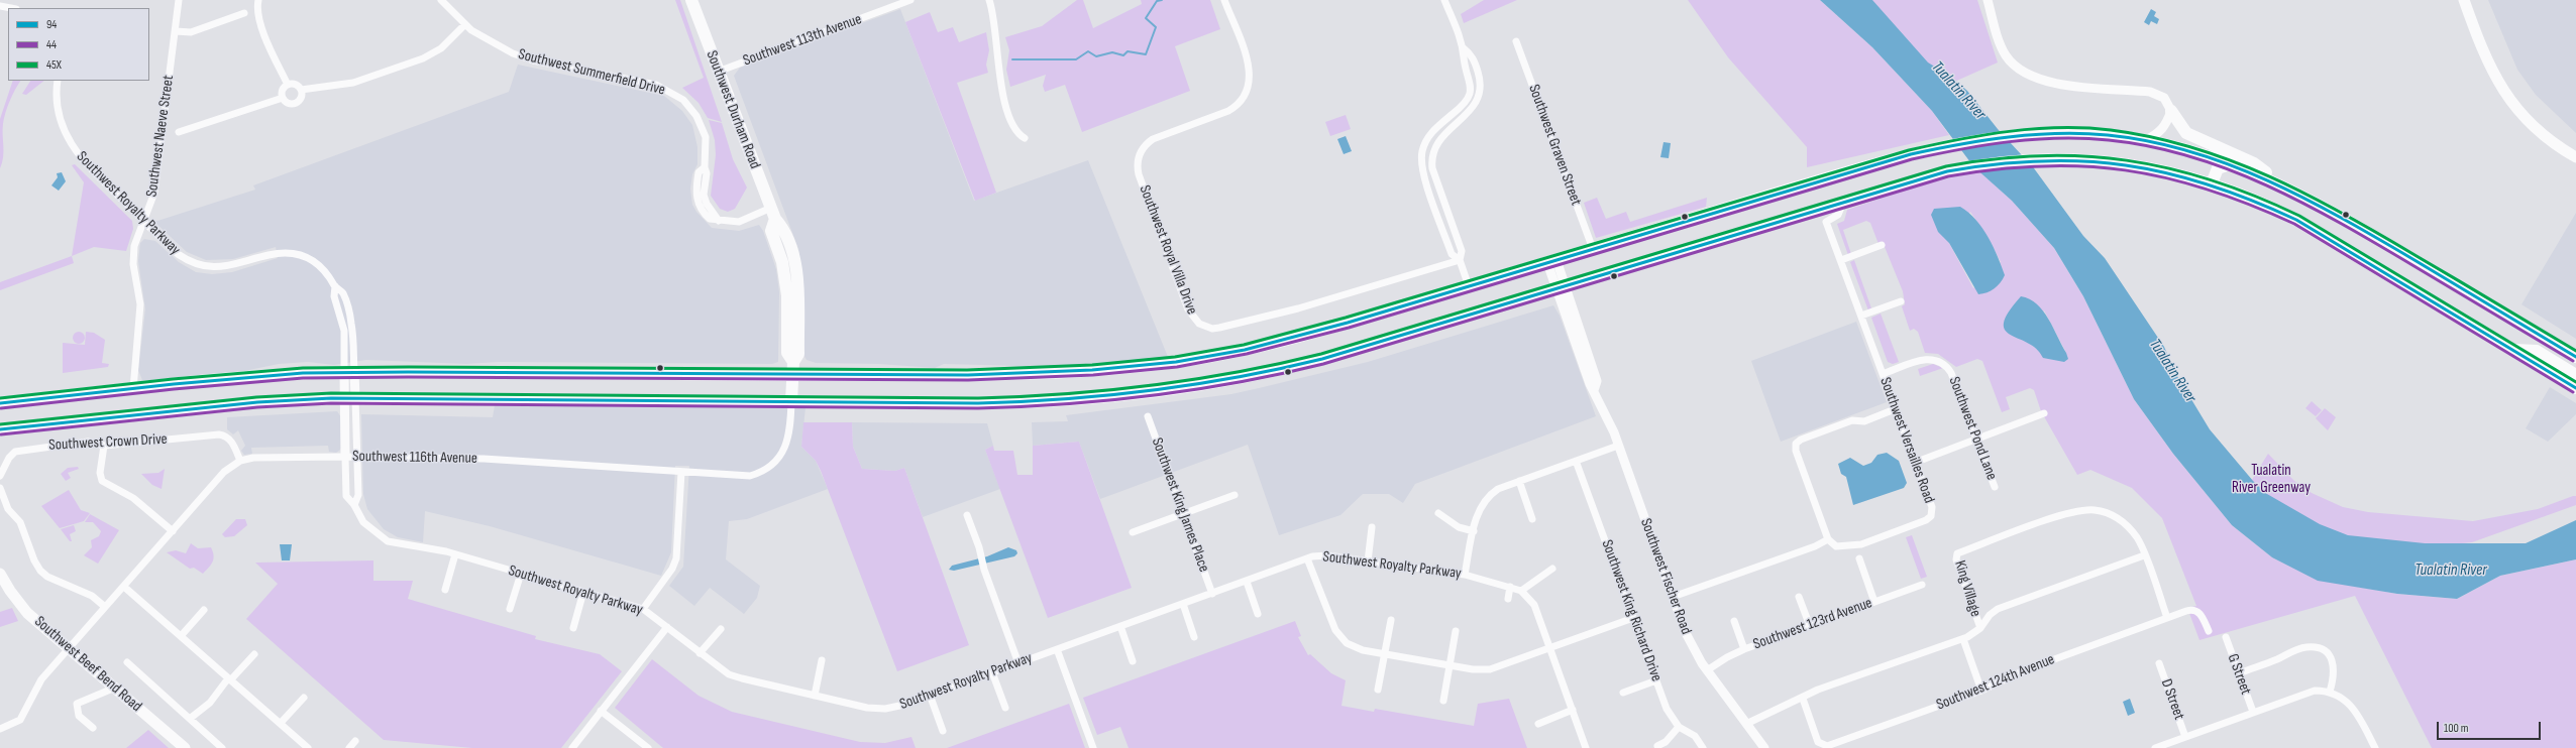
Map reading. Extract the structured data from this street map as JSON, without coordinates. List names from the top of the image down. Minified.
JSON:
{"streets":{"main road":["Southwest Durham Road","Southwest Beef Bend Road"],"street":["Southwest 113th Avenue","Southwest Summerfield Drive","Southwest Naeve Street","Southwest Graven Street","Southwest Royalty Parkway","Southwest Royal Villa Drive","Southwest Pond Lane","Southwest Versailles Road","Southwest Crown Drive","Southwest 116th Avenue","Southwest King James Place","Southwest Fischer Road","King Village","Southwest King Richard Drive","Southwest 123rd Avenue","G Street","Southwest 124th Avenue","D Street"]},"crossings":[["Southwest 113th Avenue","Southwest Durham Road"],["Southwest Summerfield Drive","Southwest Durham Road"],["Southwest Durham Road","Southwest 116th Avenue"],["Southwest Naeve Street","Southwest Royalty Parkway"],["Southwest Royalty Parkway","Southwest 116th Avenue"],["Southwest Royalty Parkway","Southwest King James Place"],["Southwest Pond Lane","Southwest Versailles Road"],["Southwest Crown Drive","Southwest 116th Avenue"],["Southwest 116th Avenue","Southwest Beef Bend Road"],["Southwest Fischer Road","King Village"],["Southwest Fischer Road","Southwest 123rd Avenue"],["King Village","Southwest 124th Avenue"]],"water":["Tualatin River"],"parks":["Tualatin River Greenway"],"lines":["transit line 45X","transit line 94","transit line 44"],"legend":["94","44","45X"],"scale_bar":"100 m"}
